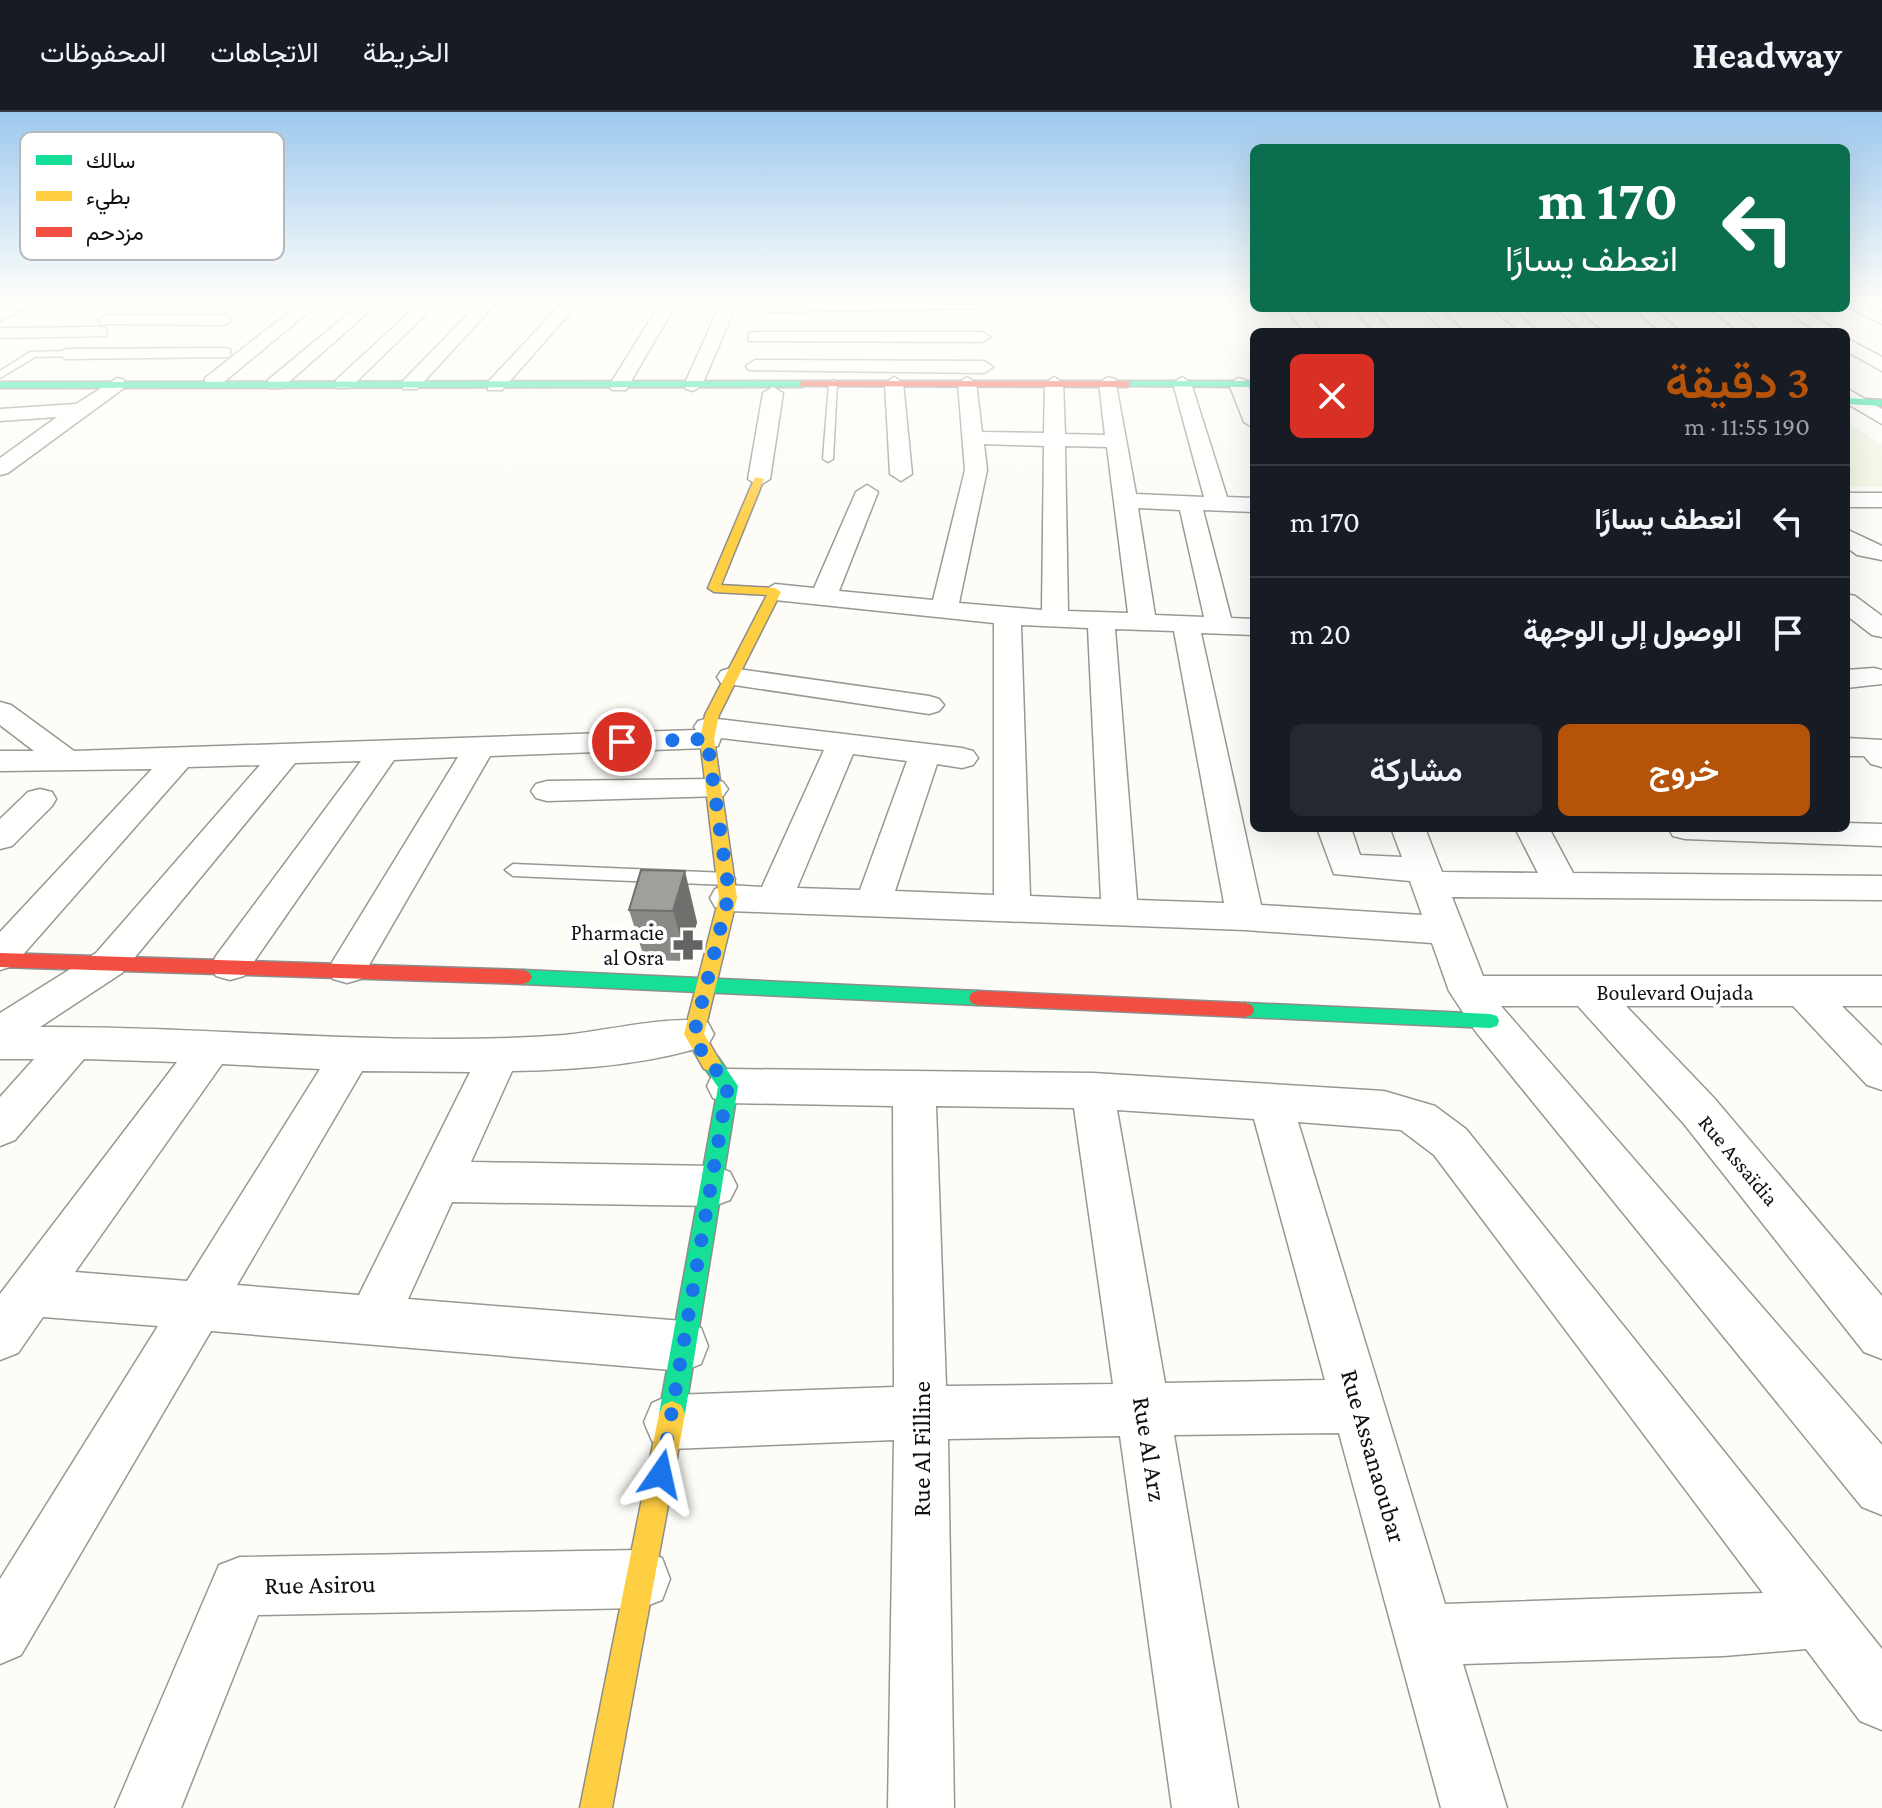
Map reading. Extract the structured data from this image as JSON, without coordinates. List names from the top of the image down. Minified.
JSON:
{"streets":{"street":["Boulevard Oujada","Rue Assaïdia","Rue Al Filline","Rue Al Arz","Rue Assanaoubar","Rue Asirou"]},"crossings":[["Boulevard Oujada","Rue Assaïdia"]],"places":{"pharmacy":["Pharmacie al Osra"]},"legend":["سالك","بطيء","مزدحم"],"page":{"header":"Headway","nav":["الخريطة","الاتجاهات","المحفوظات"],"turn":["170 m","انعطف يسارًا"],"heading":["3 دقيقة","190 m · 11:55"],"list":[{"name":"انعطف يسارًا","value":"170 m"},{"name":"الوصول إلى الوجهة","value":"20 m"}],"buttons":["خروج","مشاركة"]}}
